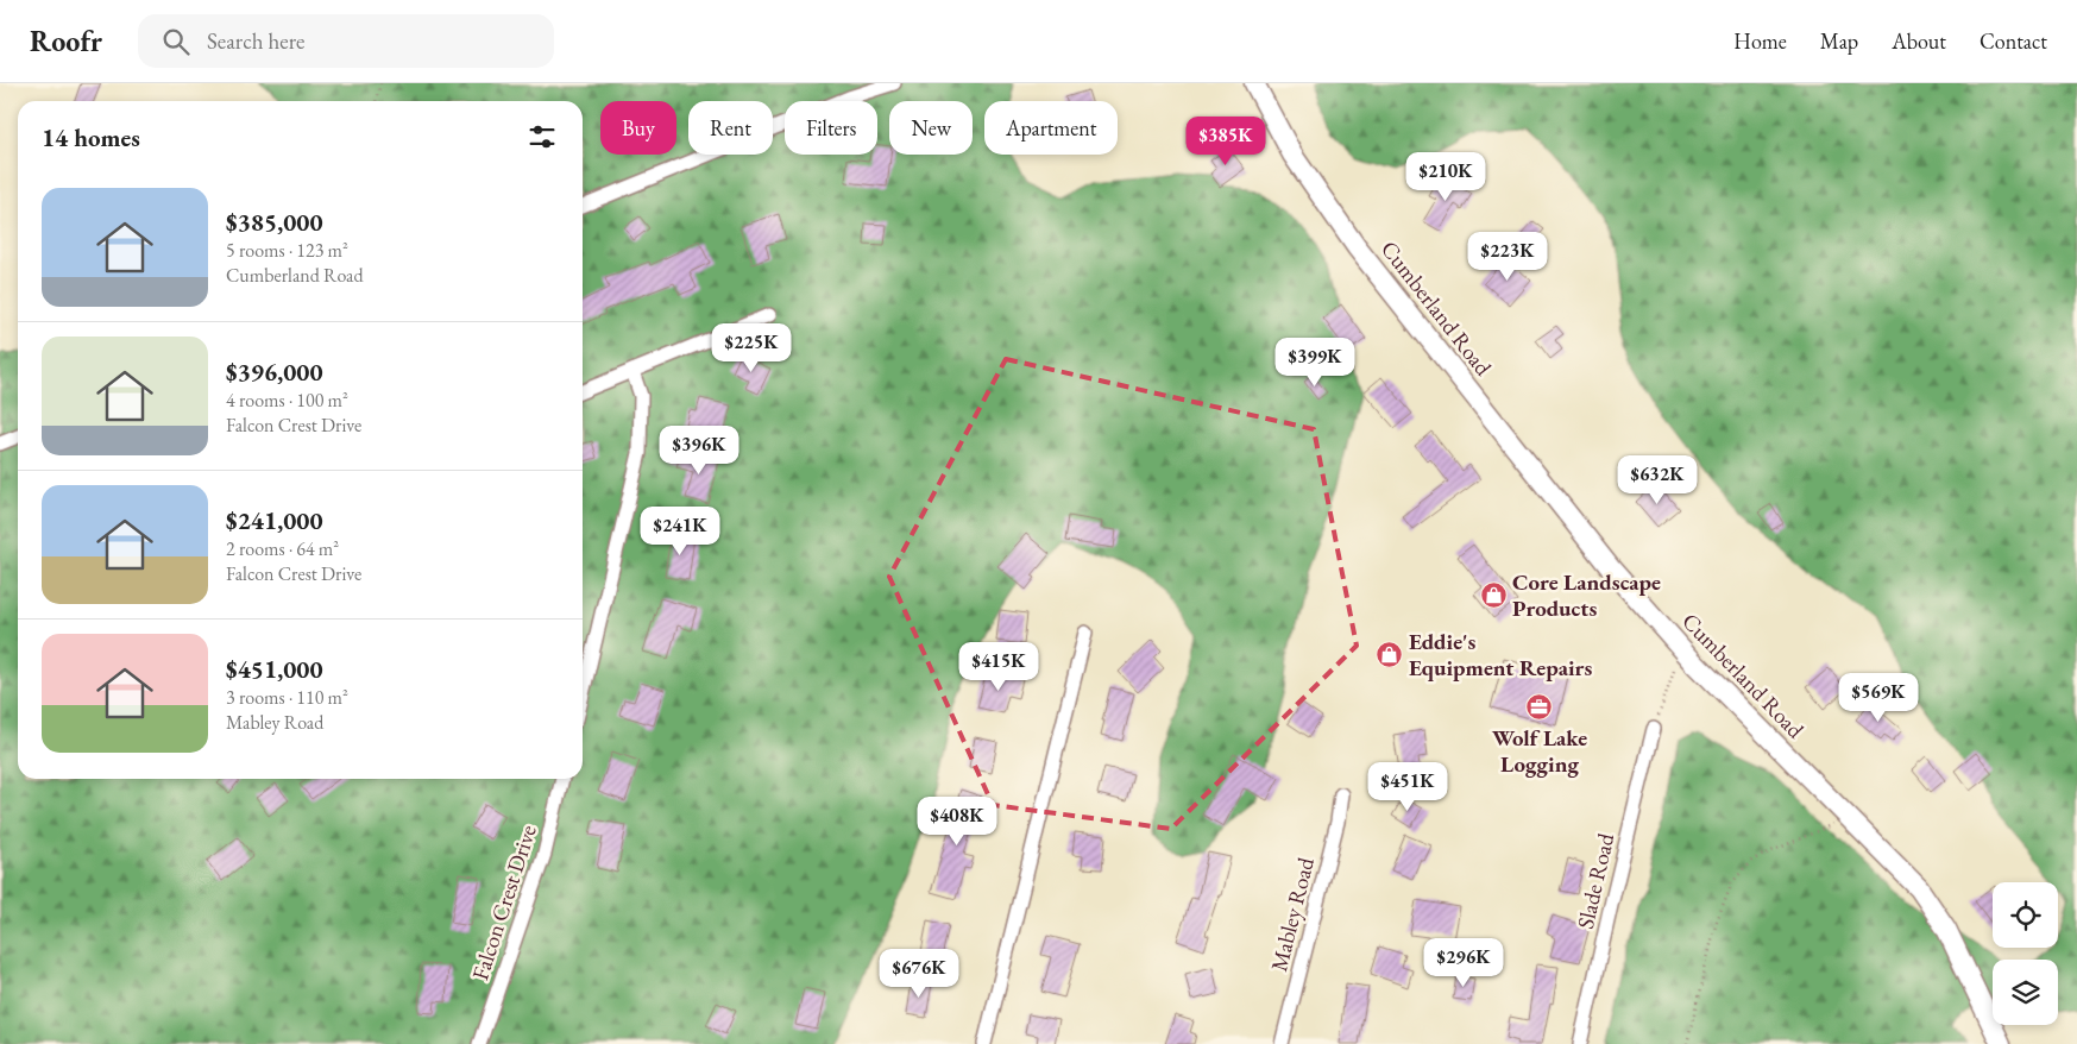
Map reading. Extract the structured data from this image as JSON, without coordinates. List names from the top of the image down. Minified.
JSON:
{"streets":{"street":["Cumberland Road","Slade Road","Falcon Crest Drive","Mabley Road"]},"places":{"shop":["Core Landscape Products","Eddie's Equipment Repairs"],"office":["Wolf Lake Logging"]},"page":{"header":"Roofr","search":"Search here","nav":["Home","Map","About","Contact"],"chip":["Buy","Rent","Filters","New","Apartment"],"heading":"14 homes","price":["$385K","$210K","$223K","$225K","$399K","$396K","$632K","$241K","$415K","$569K","$451K","$408K","$296K","$676K"],"list":[{"name":"$385,000","note":"5 rooms · 123 m² · Cumberland Road"},{"name":"$396,000","note":"4 rooms · 100 m² · Falcon Crest Drive"},{"name":"$241,000","note":"2 rooms · 64 m² · Falcon Crest Drive"},{"name":"$451,000","note":"3 rooms · 110 m² · Mabley Road"}]}}
